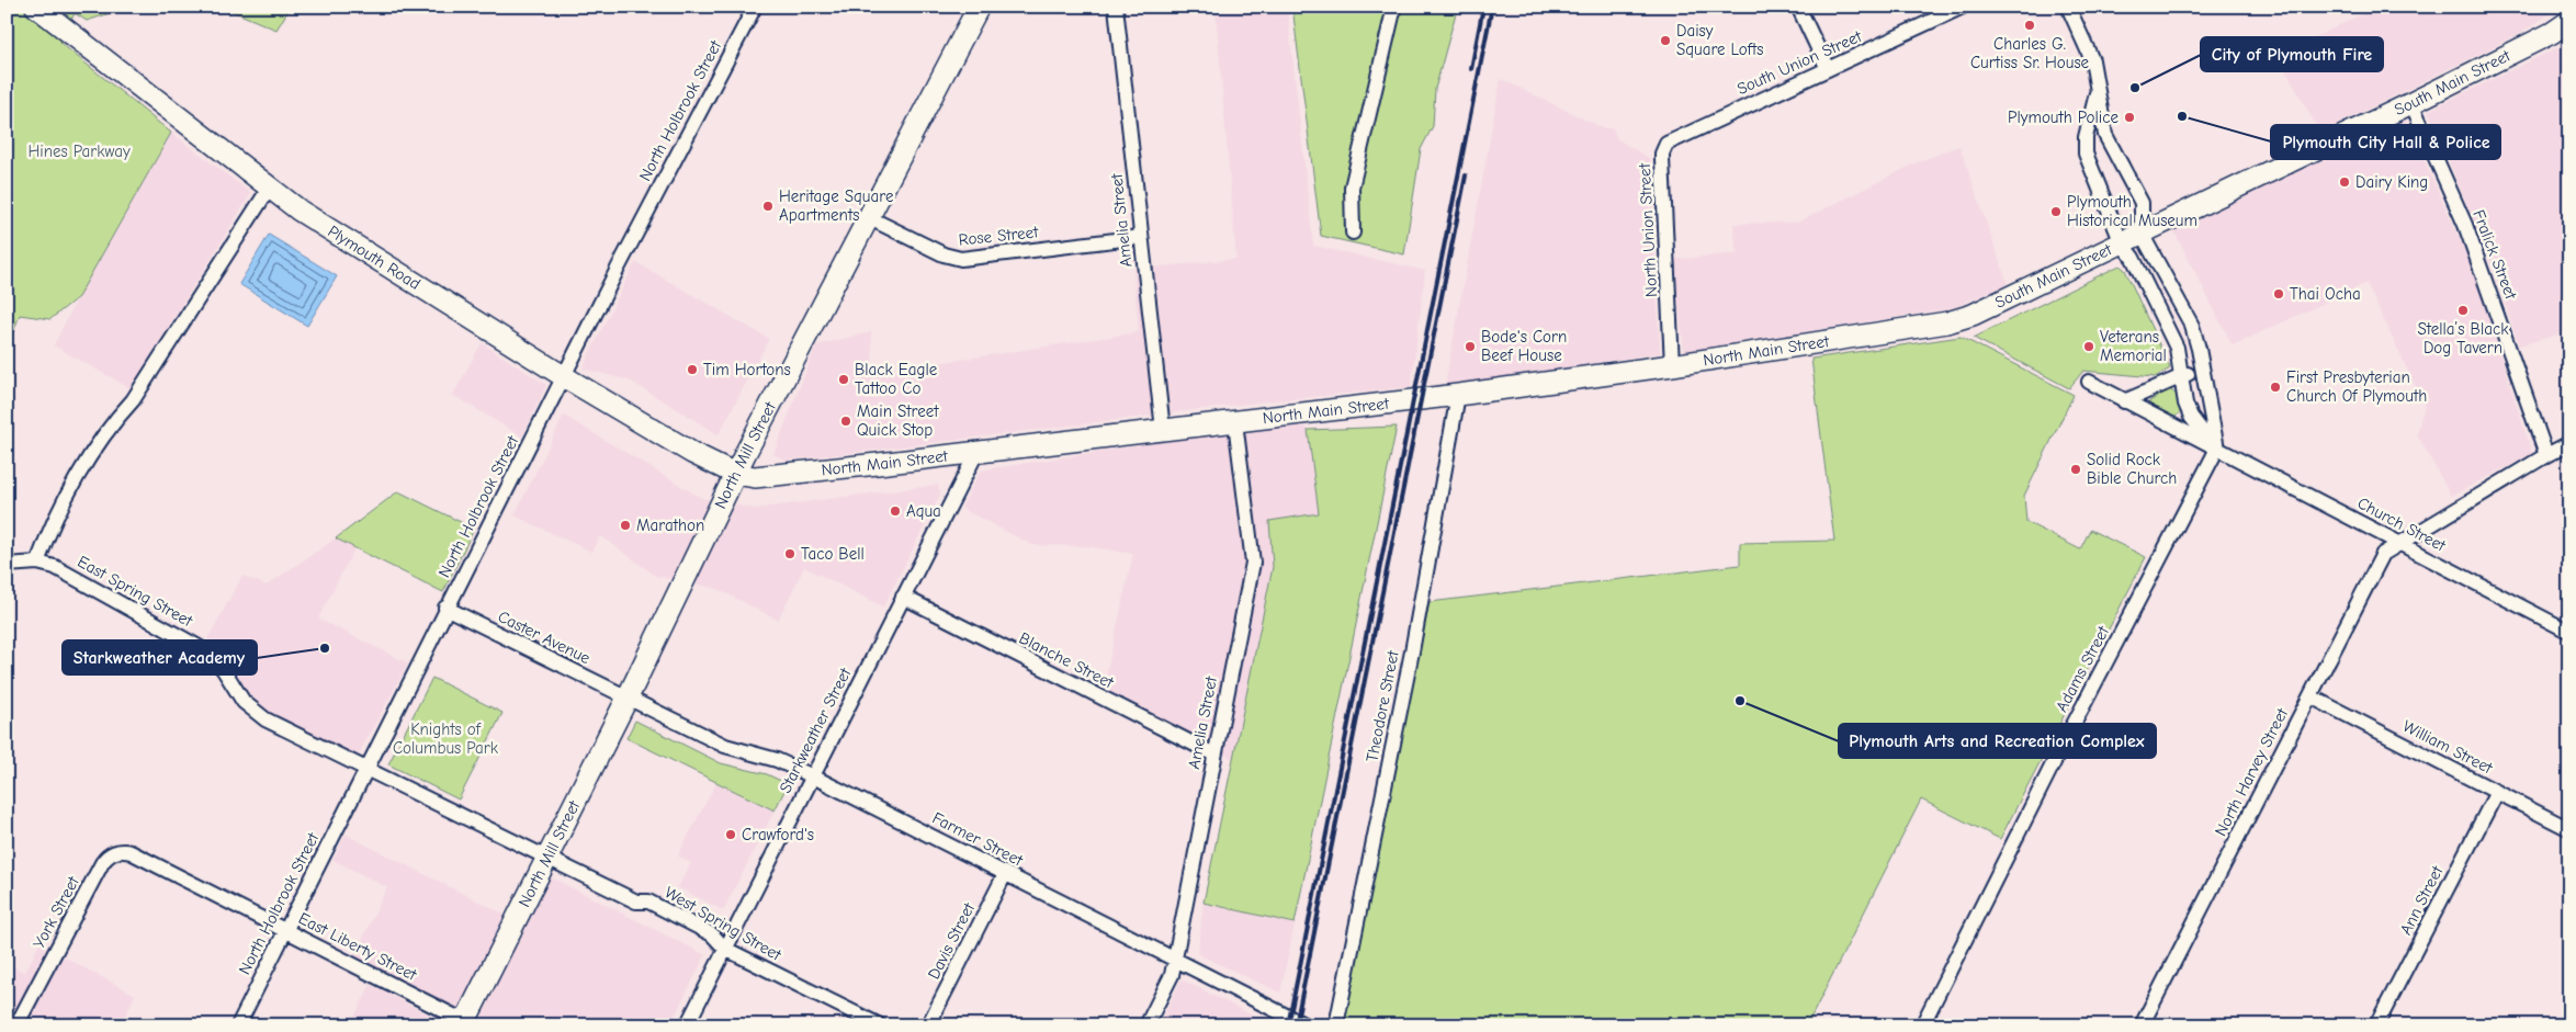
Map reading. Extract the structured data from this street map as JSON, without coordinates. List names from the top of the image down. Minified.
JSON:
{"streets":{"main road":["South Main Street","Plymouth Road","North Main Street","North Mill Street"],"street":["South Union Street","North Holbrook Street","Amelia Street","North Union Street","Rose Street","Fralick Street","Church Street","East Spring Street","Caster Avenue","Blanche Street","Adams Street","Theodore Street","Starkweather Street","William Street","North Harvey Street","Farmer Street","Ann Street","York Street","West Spring Street","Davis Street","East Liberty Street"]},"crossings":[["South Union Street","North Union Street"],["South Main Street","Fralick Street"],["South Main Street","North Main Street"],["South Main Street","Church Street"],["North Holbrook Street","Plymouth Road"],["North Holbrook Street","East Spring Street"],["North Holbrook Street","Caster Avenue"],["North Holbrook Street","East Liberty Street"],["Amelia Street","Rose Street"],["Amelia Street","North Main Street"],["Amelia Street","Blanche Street"],["Amelia Street","Farmer Street"],["North Union Street","North Main Street"],["Rose Street","North Mill Street"],["Fralick Street","North Harvey Street"],["Plymouth Road","North Main Street"],["Plymouth Road","North Mill Street"],["North Main Street","North Mill Street"],["North Main Street","Theodore Street"],["North Main Street","Starkweather Street"],["North Mill Street","East Spring Street"],["North Mill Street","Caster Avenue"],["North Mill Street","Farmer Street"],["North Mill Street","West Spring Street"],["North Mill Street","East Liberty Street"],["Church Street","Adams Street"],["Church Street","North Harvey Street"],["East Spring Street","West Spring Street"],["Caster Avenue","Farmer Street"],["Blanche Street","Starkweather Street"],["Starkweather Street","Farmer Street"],["Starkweather Street","West Spring Street"],["William Street","North Harvey Street"],["William Street","Ann Street"],["Farmer Street","Davis Street"],["York Street","East Liberty Street"]],"parks":["Hines Parkway","Knights of Columbus Park"],"places":["Charles G. Curtiss Sr. House","Daisy Square Lofts","City of Plymouth Fire","Plymouth City Hall & Police","Plymouth Police","Dairy King","Heritage Square Apartments","Plymouth Historical Museum","Thai Ocha","Stella’s Black Dog Tavern","Bode's Corn Beef House","Veterans Memorial","Tim Hortons","Black Eagle Tattoo Co","First Presbyterian Church Of Plymouth","Main Street Quick Stop","Solid Rock Bible Church","Aqua","Marathon","Taco Bell","Starkweather Academy","Plymouth Arts and Recreation Complex","Crawford's"]}
